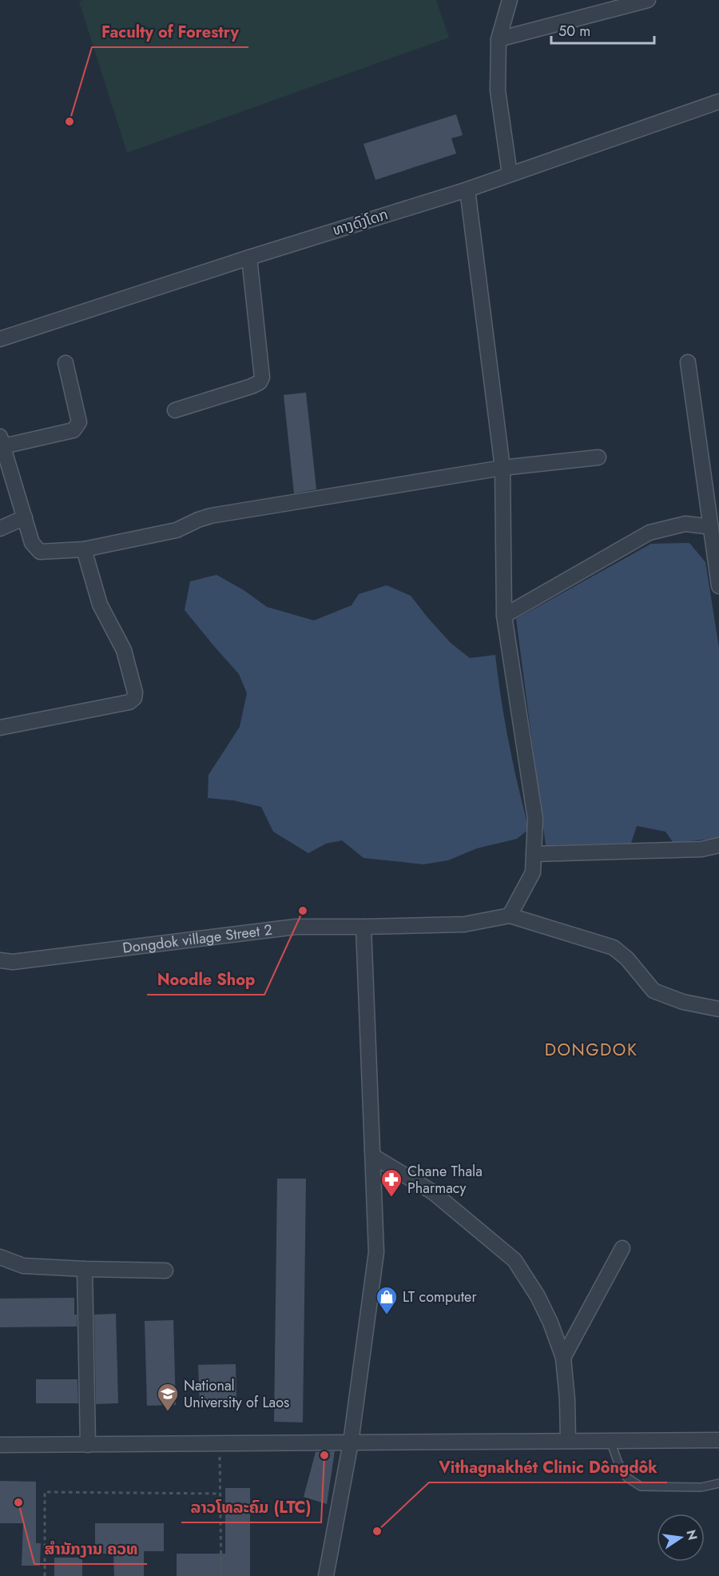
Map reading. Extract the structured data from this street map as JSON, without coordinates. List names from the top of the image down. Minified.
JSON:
{"streets":{"street":["ທາງດົງໂດກ","Dongdok village Street 2"]},"districts":["DONGDOK"],"places":{"other":["Faculty of Forestry","Noodle Shop","ລາວໂທລະຄົມ (LTC)","ສຳນັກງານ ຄວທ","Vithagnakhét Clinic Dôngdôk"],"pharmacy":["Chane Thala Pharmacy"],"shop":["LT computer"],"school or university":["National University of Laos"]},"scale_bar":"50 m","north":"right"}
